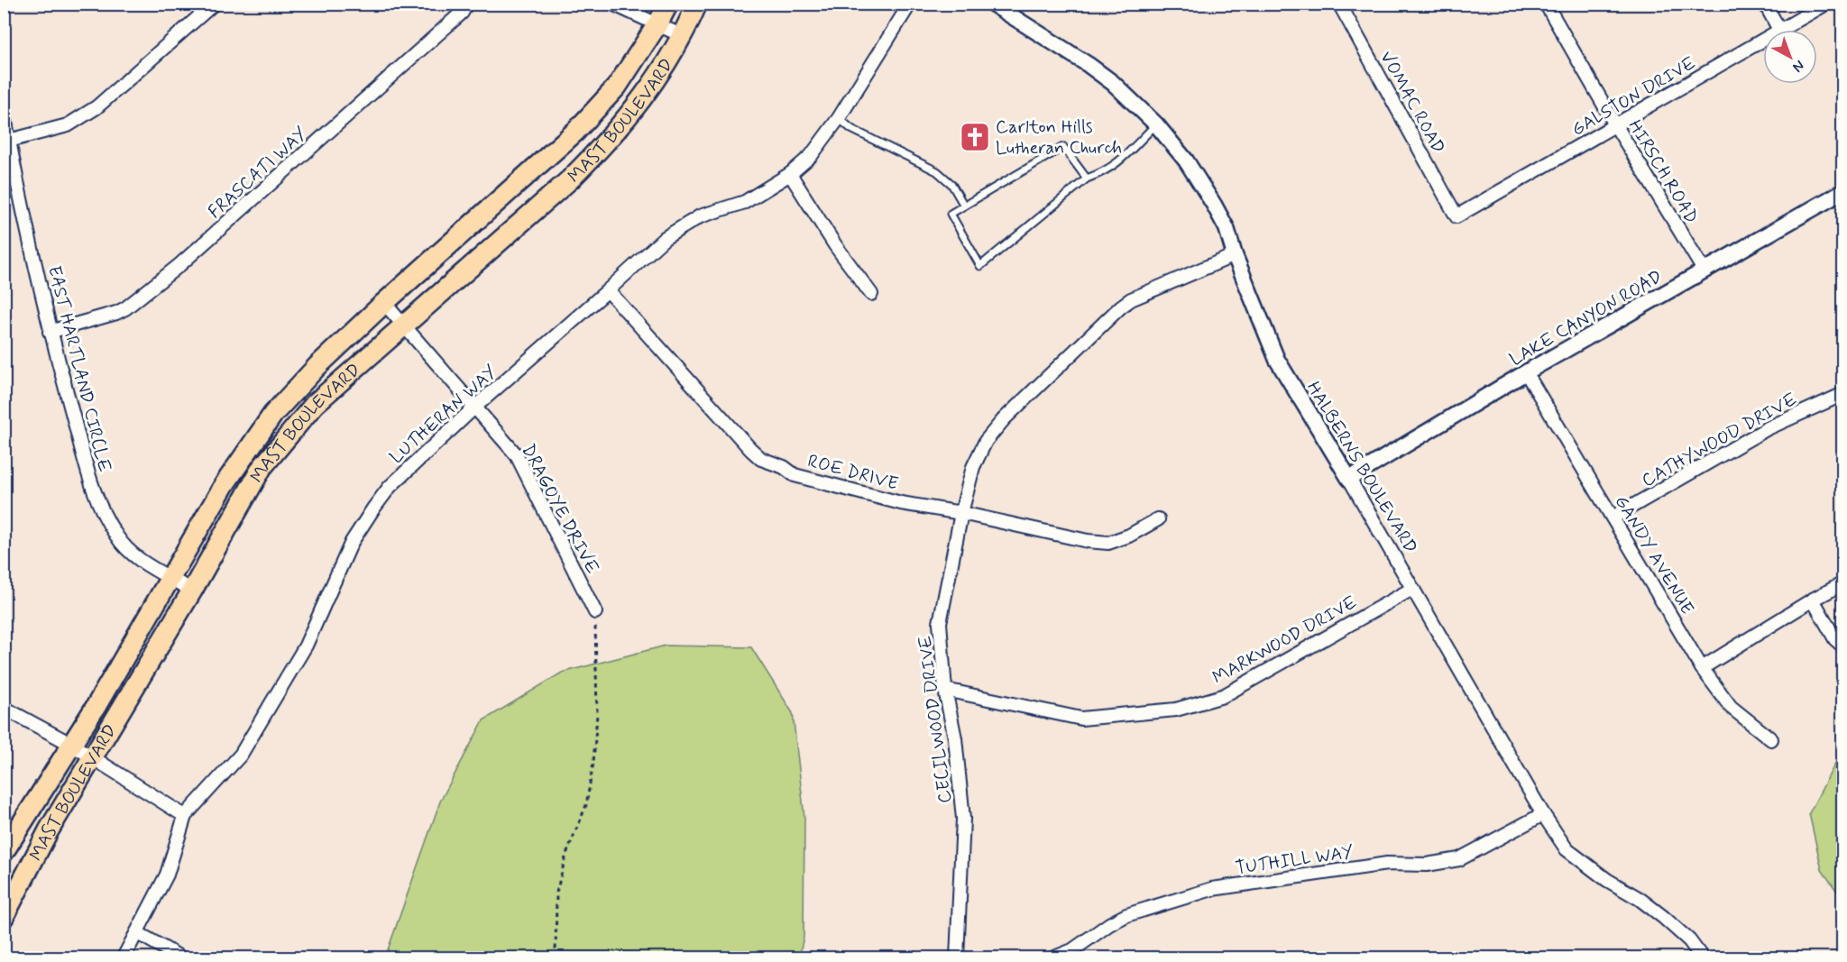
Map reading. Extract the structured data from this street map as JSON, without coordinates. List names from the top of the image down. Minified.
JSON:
{"streets":{"main road":["MAST BOULEVARD"],"street":["GALSTON DRIVE","VOMAC ROAD","HIRSCH ROAD","FRASCATI WAY","LAKE CANYON ROAD","EAST HARTLAND CIRCLE","LUTHERAN WAY","CATHYWOOD DRIVE","HALBERNS BOULEVARD","ROE DRIVE","DRAGOYE DRIVE","GANDY AVENUE","MARKWOOD DRIVE","CECILWOOD DRIVE","TUTHILL WAY"]},"crossings":[["GALSTON DRIVE","VOMAC ROAD"],["GALSTON DRIVE","HIRSCH ROAD"],["MAST BOULEVARD","EAST HARTLAND CIRCLE"],["MAST BOULEVARD","DRAGOYE DRIVE"],["HIRSCH ROAD","LAKE CANYON ROAD"],["FRASCATI WAY","EAST HARTLAND CIRCLE"],["LAKE CANYON ROAD","HALBERNS BOULEVARD"],["LAKE CANYON ROAD","GANDY AVENUE"],["LUTHERAN WAY","ROE DRIVE"],["LUTHERAN WAY","DRAGOYE DRIVE"],["CATHYWOOD DRIVE","GANDY AVENUE"],["HALBERNS BOULEVARD","MARKWOOD DRIVE"],["HALBERNS BOULEVARD","CECILWOOD DRIVE"],["HALBERNS BOULEVARD","TUTHILL WAY"],["ROE DRIVE","CECILWOOD DRIVE"],["MARKWOOD DRIVE","CECILWOOD DRIVE"]],"places":{"church":["Carlton Hills Lutheran Church"]},"north":"bottom right"}
